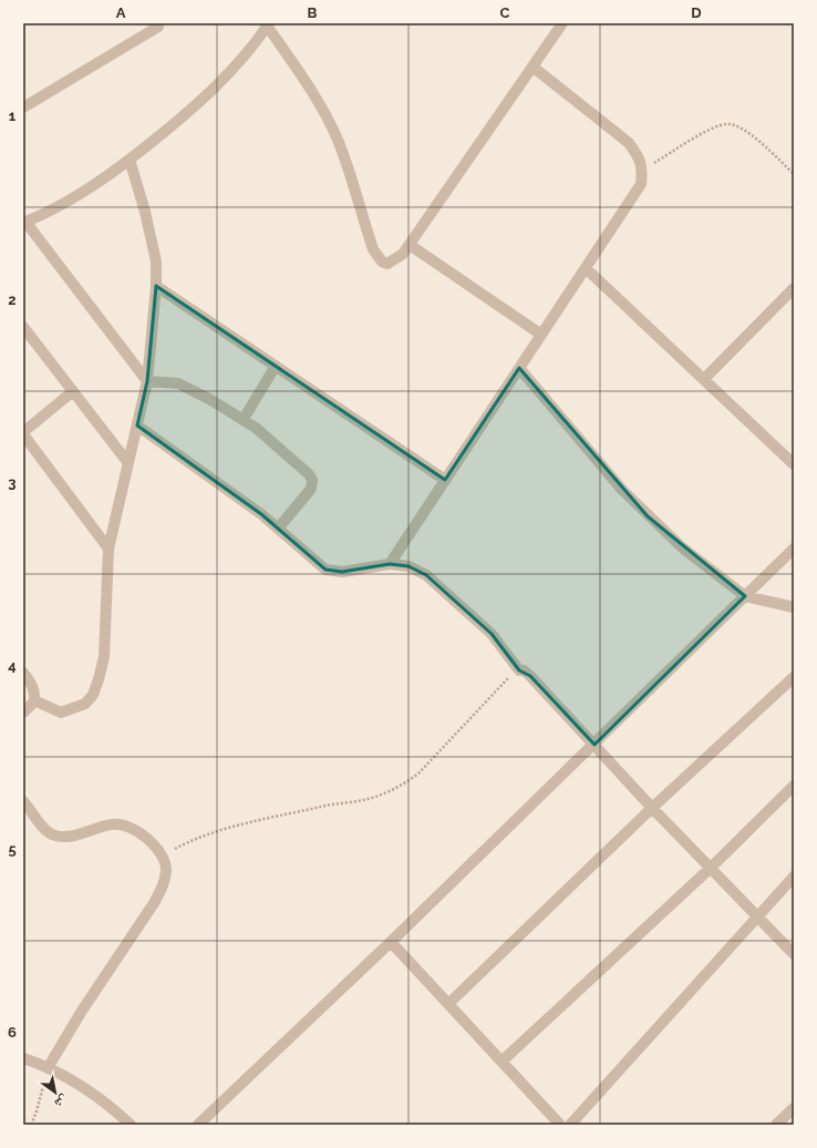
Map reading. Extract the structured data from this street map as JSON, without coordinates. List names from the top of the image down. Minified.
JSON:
{"north":"bottom right","grid":{"columns":["A","B","C","D"],"rows":["1","2","3","4","5","6"]}}
